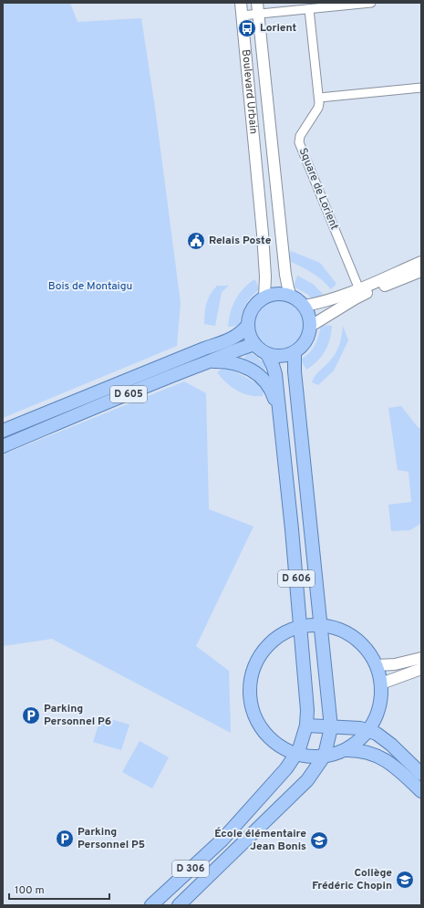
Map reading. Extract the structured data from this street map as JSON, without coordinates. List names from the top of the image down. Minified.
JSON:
{"streets":{"main road":["Boulevard Urbain","D 605","D 606","D 306"],"street":["Square de Lorient"]},"crossings":[["Boulevard Urbain","D 605"],["Boulevard Urbain","D 606"],["D 605","D 606"],["D 606","D 306"]],"parks":["Bois de Montaigu"],"places":{"bus stop":["Lorient"],"public building":["Relais Poste"],"parking":["Parking Personnel P6","Parking Personnel P5"],"school or university":["École élémentaire Jean Bonis","Collège Frédéric Chopin"]},"scale_bar":"100 m"}
